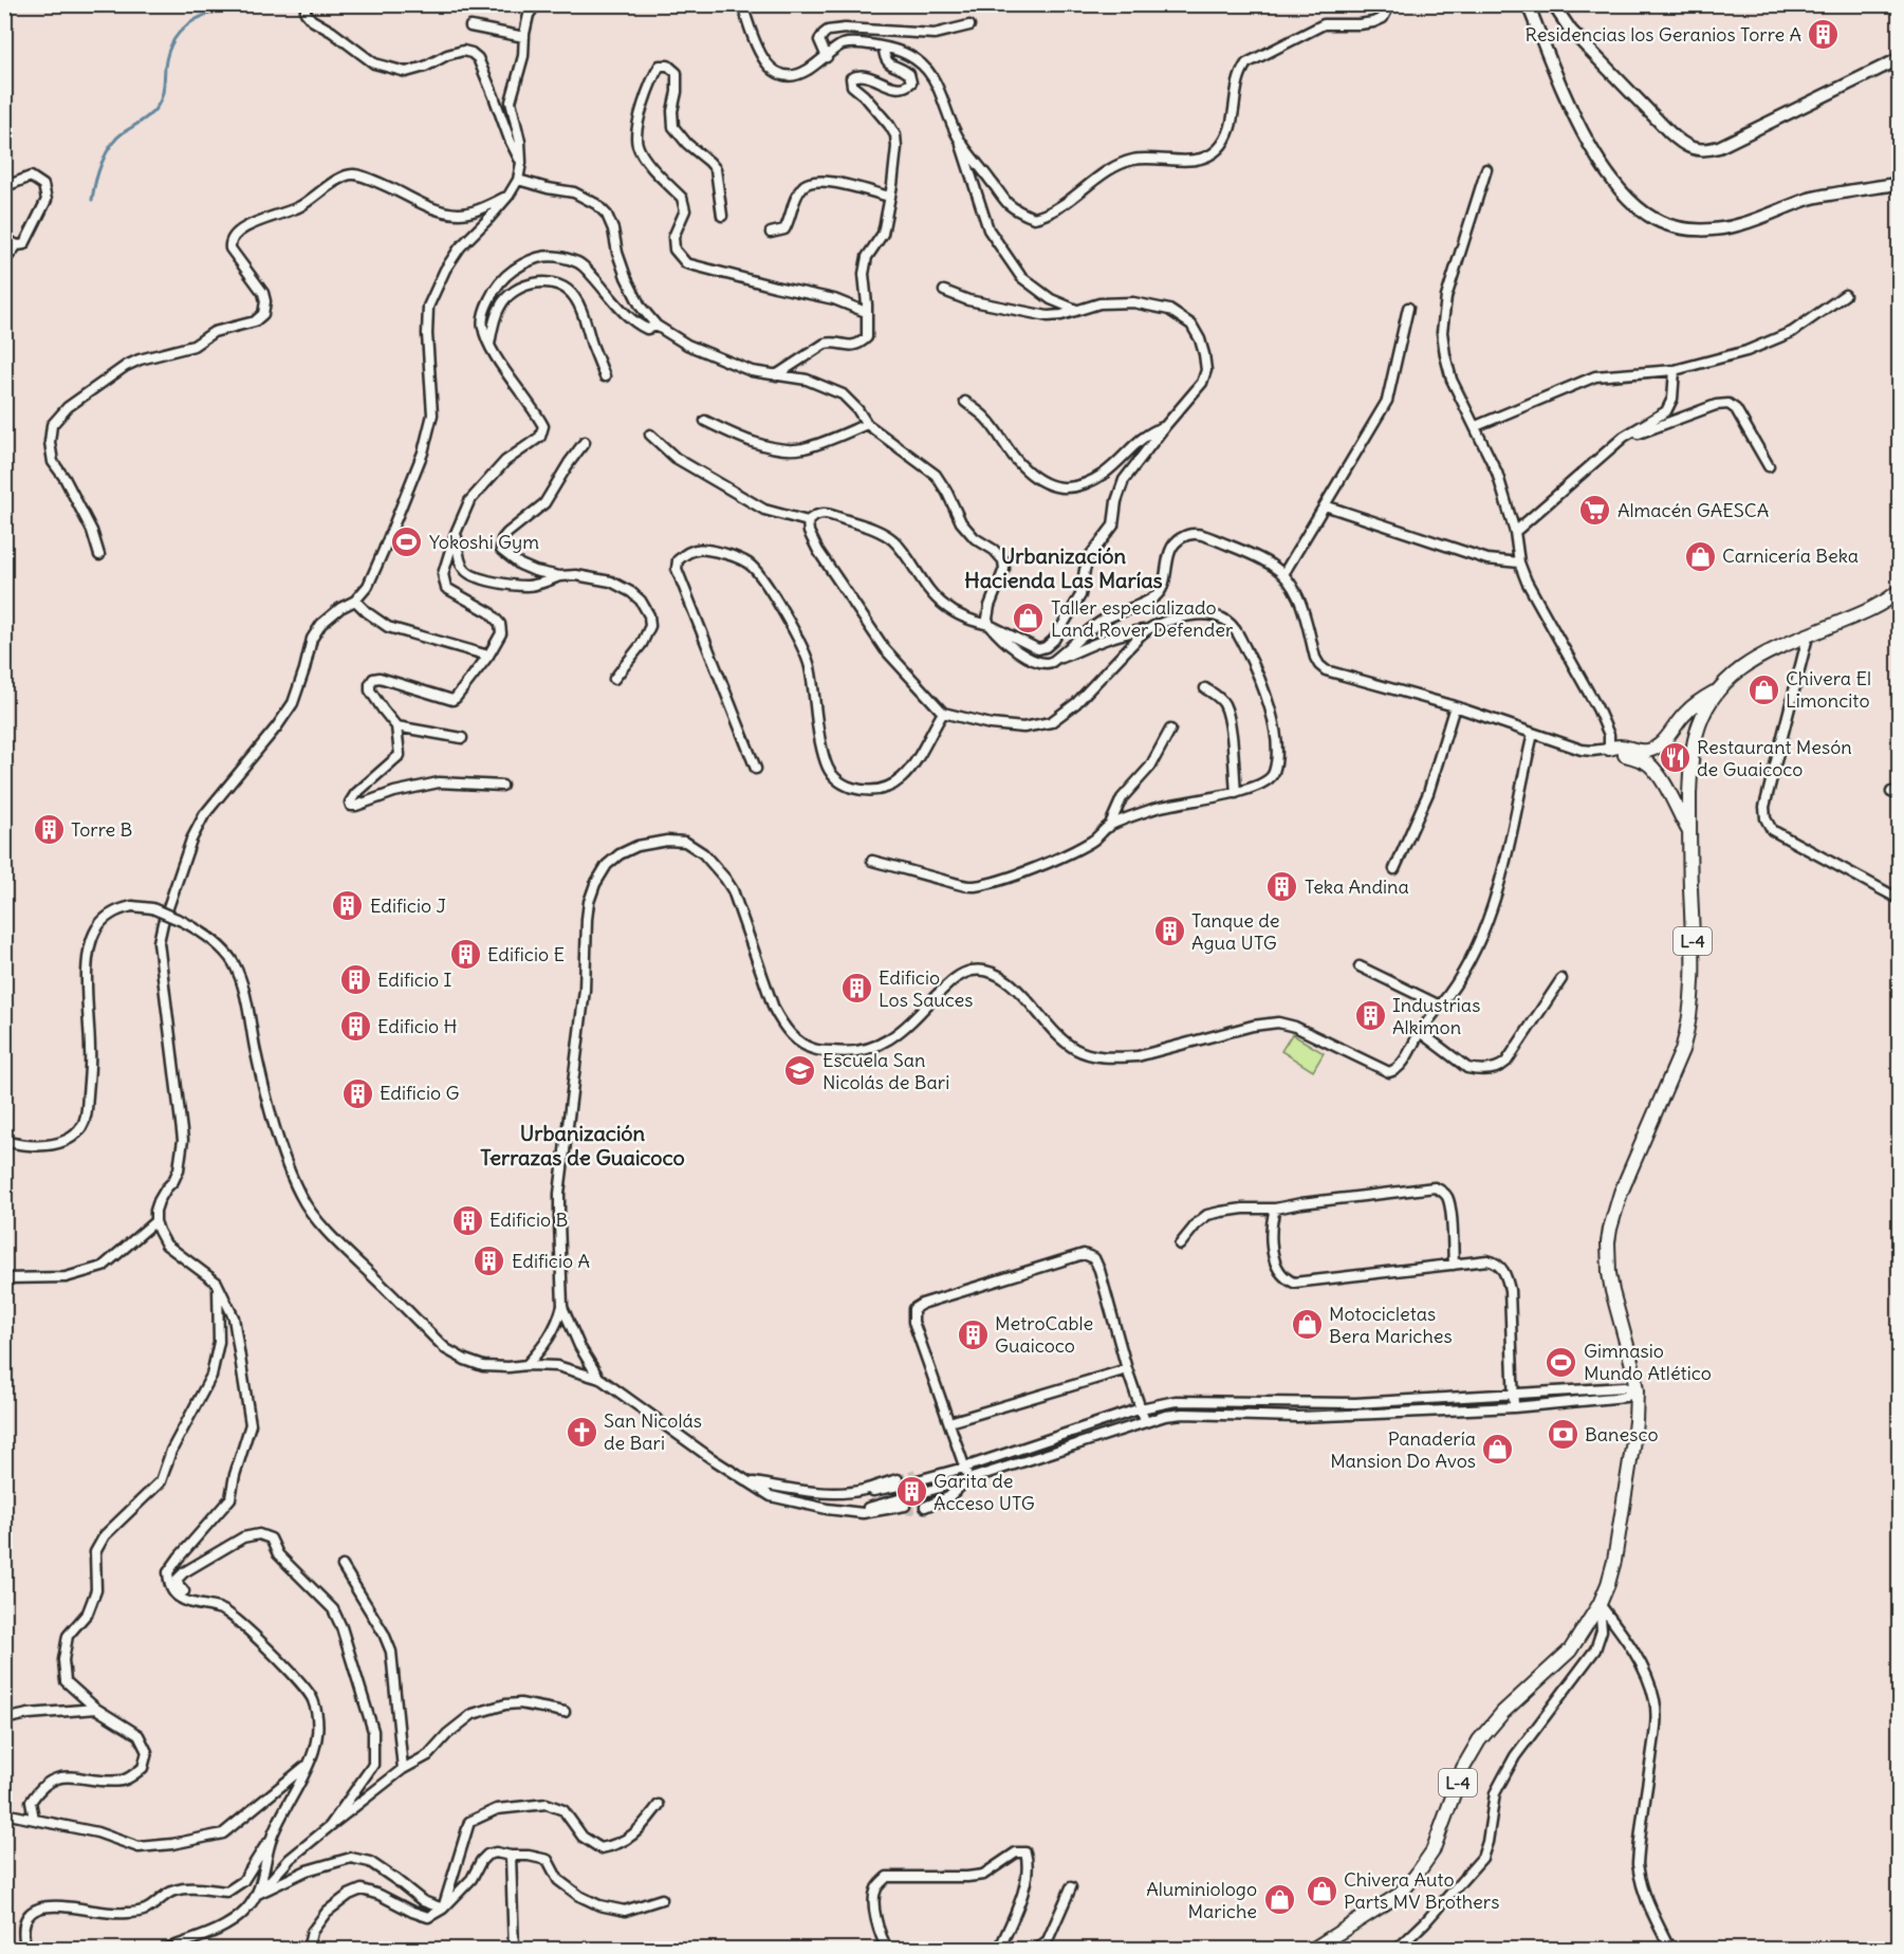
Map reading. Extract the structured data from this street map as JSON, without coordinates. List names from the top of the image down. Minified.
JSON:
{"streets":{"main road":["L-4"]},"districts":["Urbanización Hacienda Las Marías","Urbanización Terrazas de Guaicoco"],"places":{"building":["Residencias los Geranios Torre A","Torre B","Teka Andina","Edificio J","Tanque de Agua UTG","Edificio E","Edificio I","Edificio Los Sauces","Industrias Alkimon","Edificio H","Edificio G","Edificio B","Edificio A","MetroCable Guaicoco","Garita de Acceso UTG"],"supermarket":["Almacén GAESCA"],"sports":["Yokoshi Gym","Gimnasio Mundo Atlético"],"shop":["Carnicería Beka","Taller especializado Land Rover Defender","Chivera El Limoncito","Motocicletas Bera Mariches","Panadería Mansion Do Avos","Chivera Auto Parts MV Brothers","Aluminiologo Mariche"],"restaurant":["Restaurant Mesón de Guaicoco"],"school or university":["Escuela San Nicolás de Bari"],"church":["San Nicolás de Bari"],"bank":["Banesco"]}}
